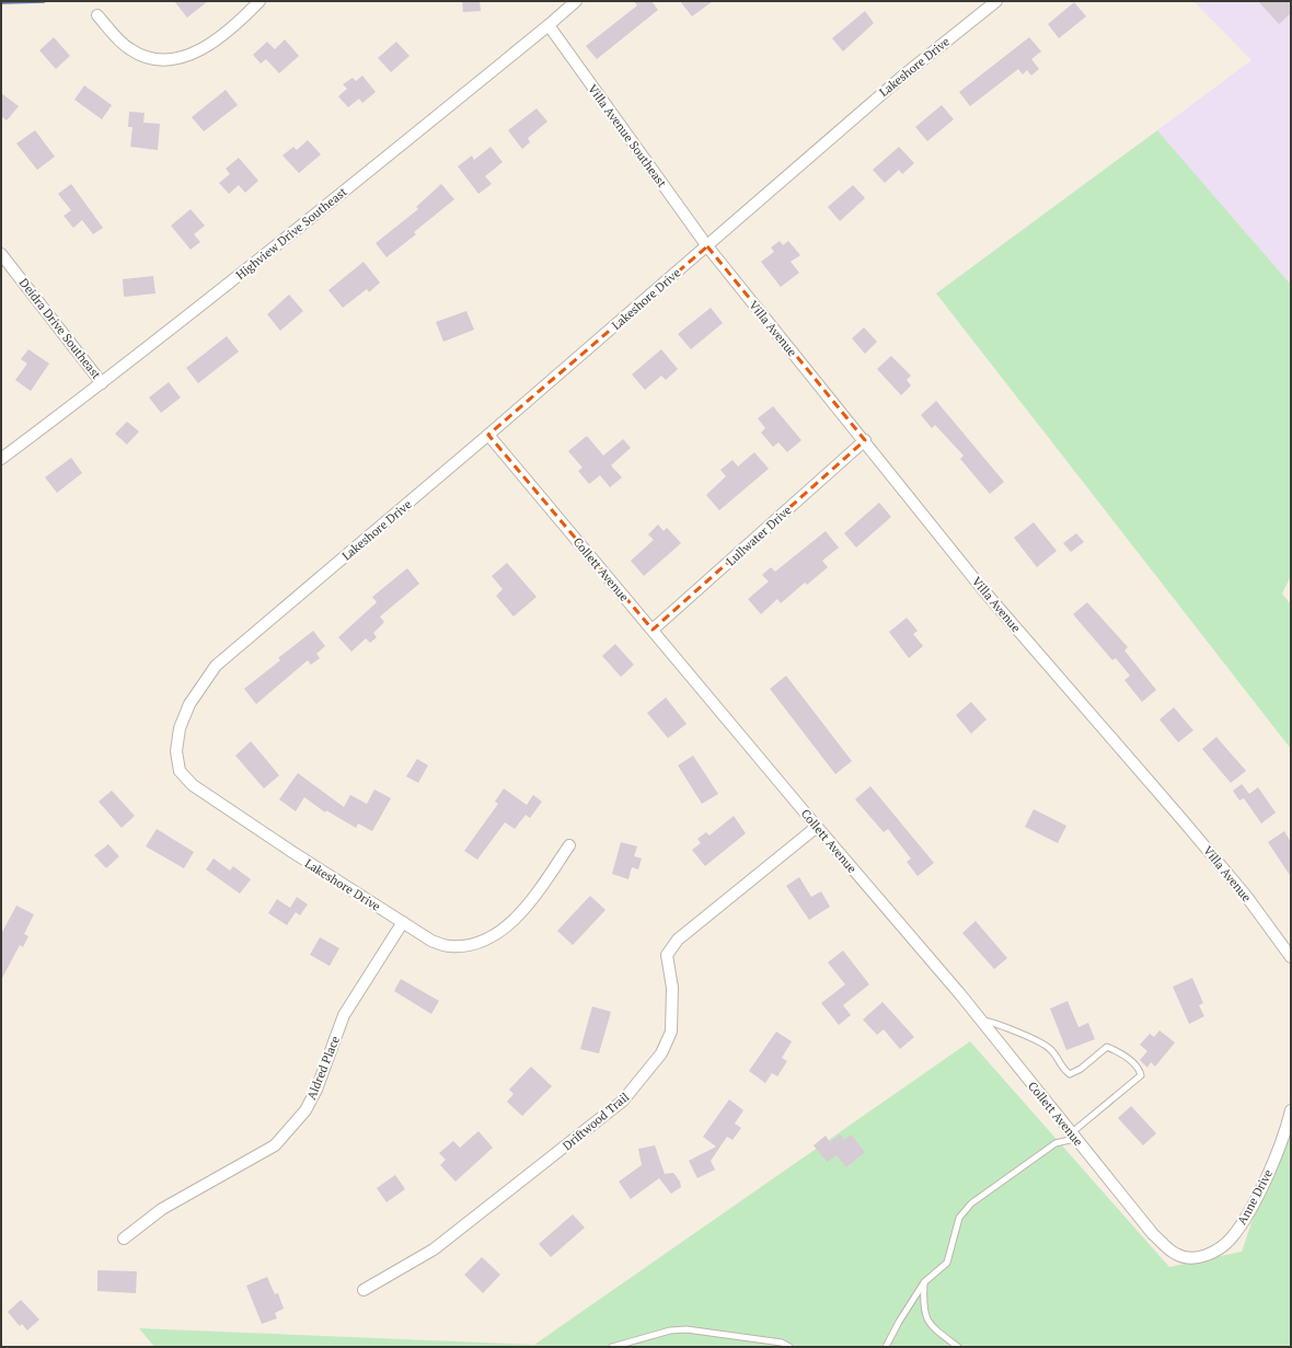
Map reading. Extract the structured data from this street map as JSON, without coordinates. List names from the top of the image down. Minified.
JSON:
{"streets":{"street":["Lakeshore Drive","Villa Avenue Southeast","Highview Drive Southeast","Deidra Drive Southeast","Villa Avenue","Lullwater Drive","Collett Avenue","Aldred Place","Driftwood Trail","Anne Drive"]},"crossings":[["Lakeshore Drive","Villa Avenue Southeast"],["Lakeshore Drive","Villa Avenue"],["Lakeshore Drive","Collett Avenue"],["Lakeshore Drive","Aldred Place"],["Villa Avenue Southeast","Highview Drive Southeast"],["Villa Avenue Southeast","Villa Avenue"],["Highview Drive Southeast","Deidra Drive Southeast"],["Villa Avenue","Lullwater Drive"],["Lullwater Drive","Collett Avenue"],["Collett Avenue","Driftwood Trail"],["Collett Avenue","Anne Drive"]]}
